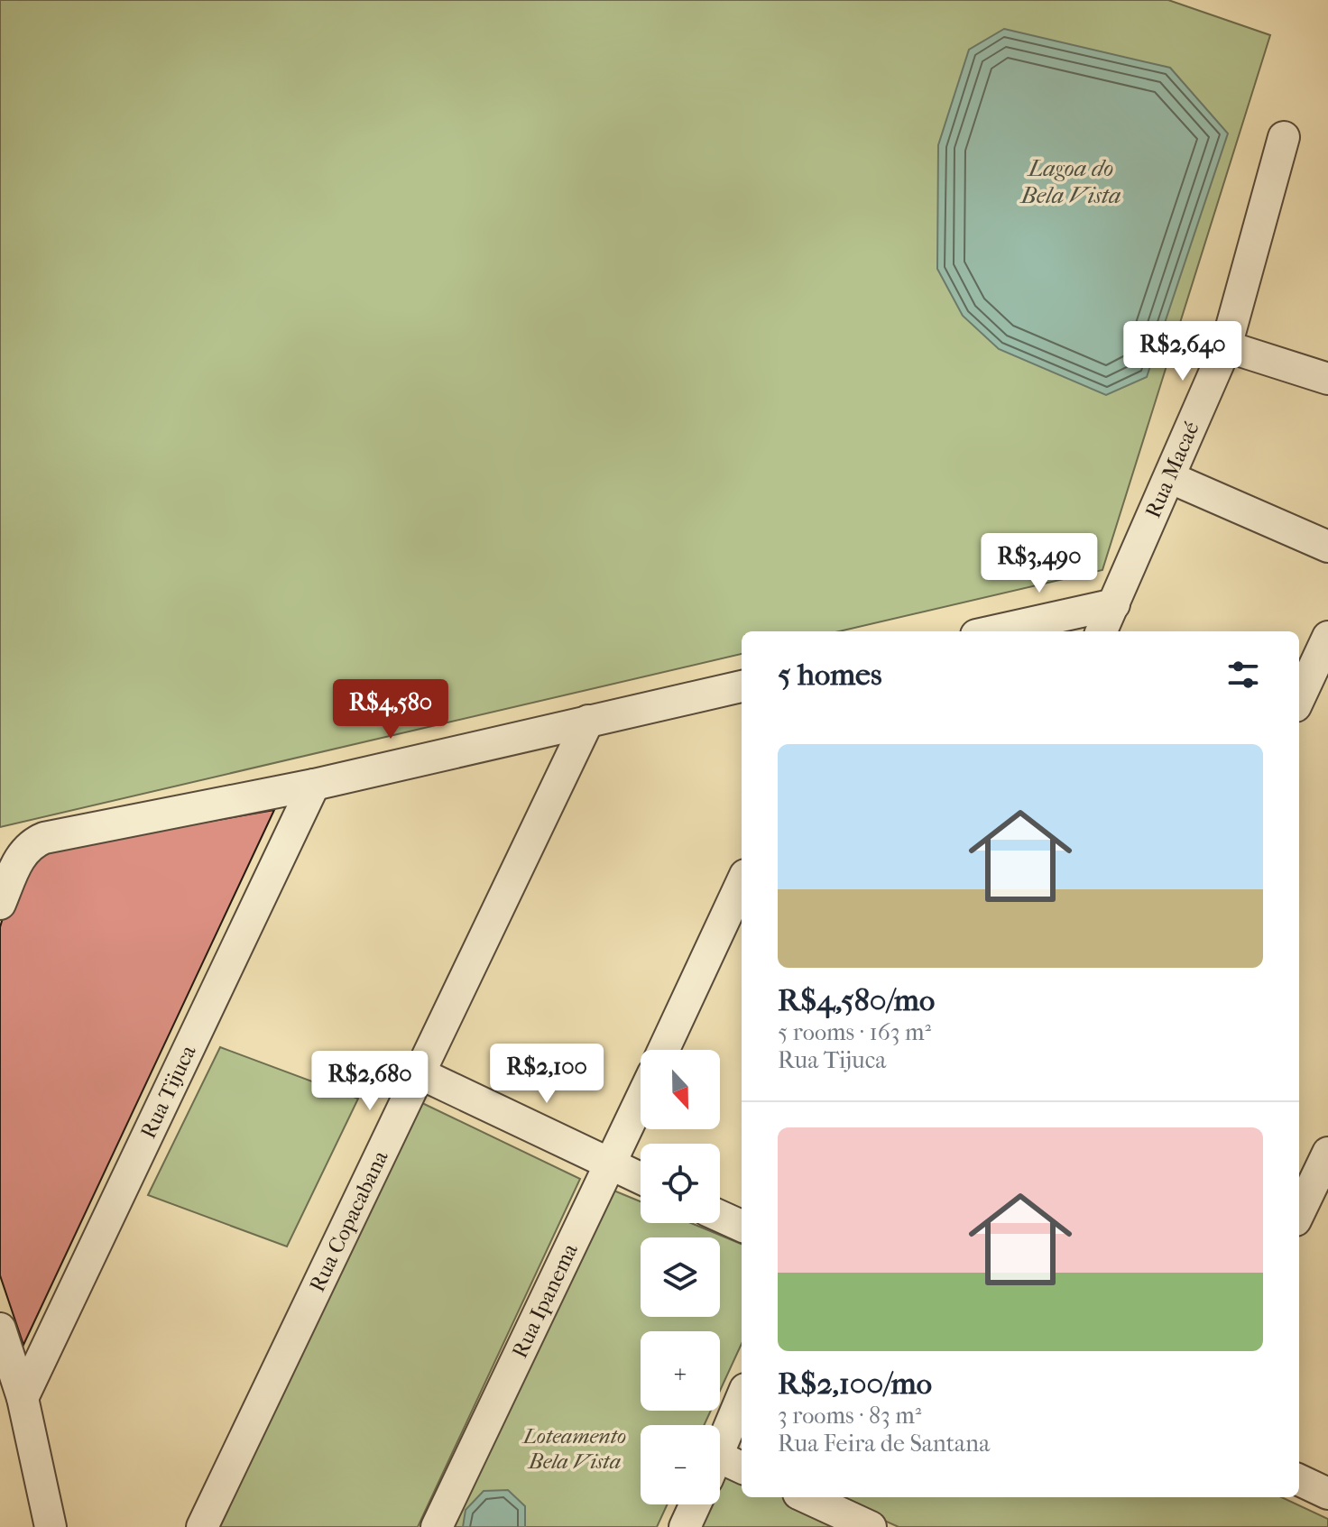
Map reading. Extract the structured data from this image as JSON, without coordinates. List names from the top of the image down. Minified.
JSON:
{"streets":{"street":["Rua Macaé","Rua Tijuca","Rua Copacabana","Rua Ipanema"]},"water":["Lagoa do Bela Vista"],"parks":["Loteamento Bela Vista"],"north":"bottom","page":{"price":["R$2,640","R$3,490","R$4,580","R$2,100","R$2,680"],"heading":"5 homes","list":[{"name":"R$4,580/mo","note":"5 rooms · 163 m² · Rua Tijuca"},{"name":"R$2,100/mo","note":"3 rooms · 83 m² · Rua Feira de Santana"}],"map_buttons":["+","−"]}}
